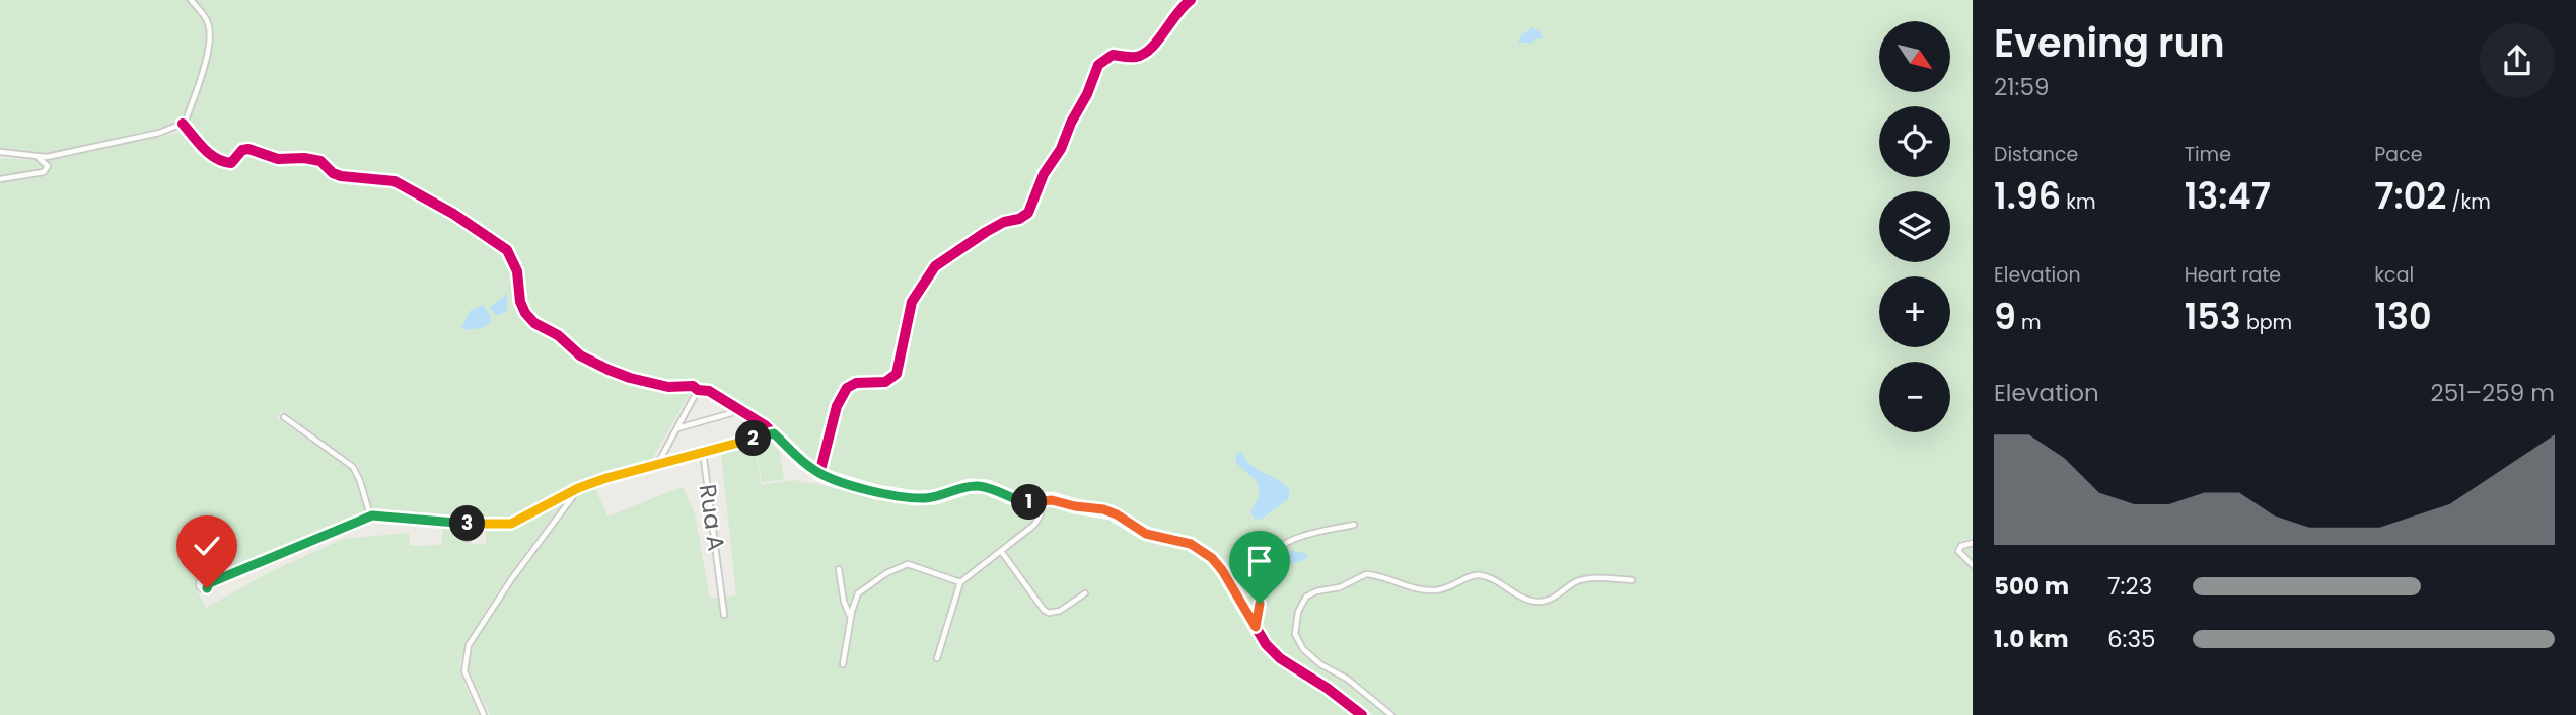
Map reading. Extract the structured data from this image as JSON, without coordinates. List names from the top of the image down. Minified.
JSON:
{"streets":{"street":["Rua A"]},"north":"bottom right","page":{"heading":["Evening run","21:59"],"map_buttons":["+","−"],"stats":[["Distance","1.96 km"],["Time","13:47"],["Pace","7:02 /km"],["Elevation","9 m"],["Heart rate","153 bpm"],["kcal","130"]],"chart":["Elevation","251–259 m"],"pins":["2","1","3"],"list":[{"name":"500 m","note":"7:23"},{"name":"1.0 km","note":"6:35"}]}}
